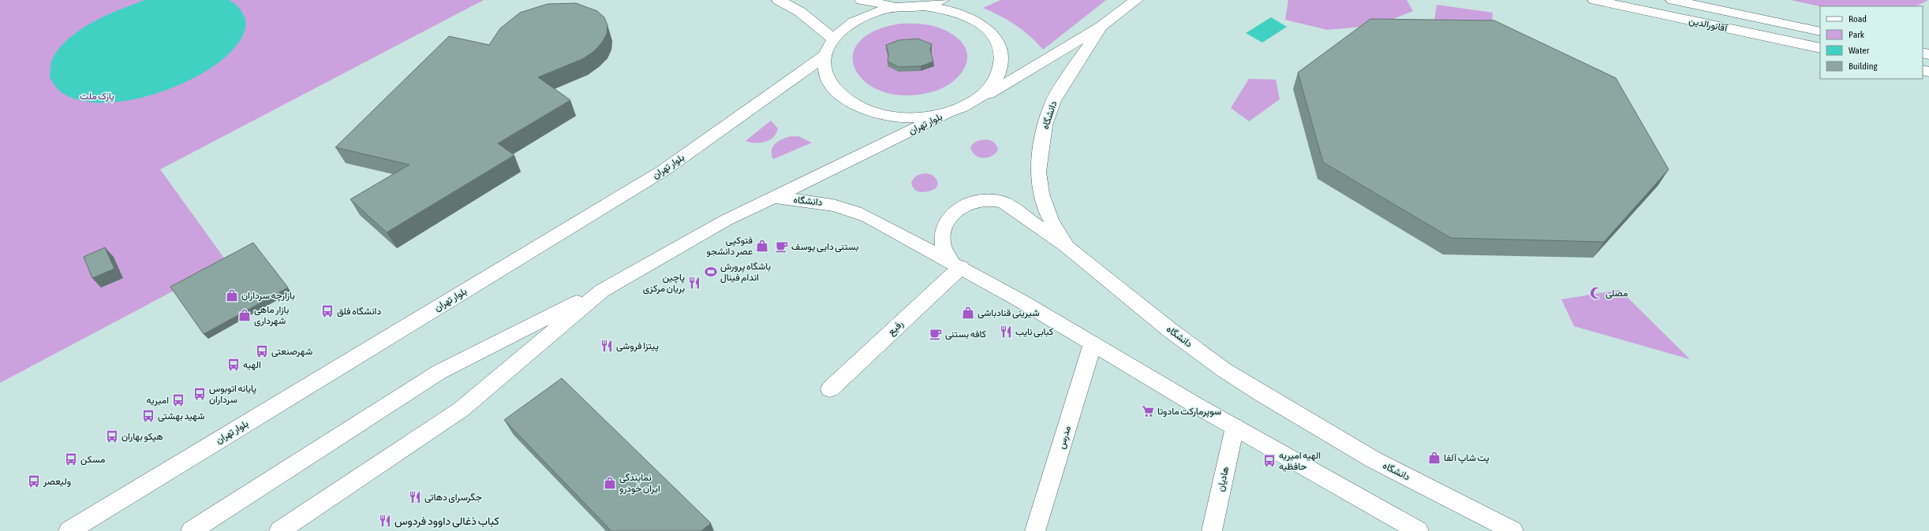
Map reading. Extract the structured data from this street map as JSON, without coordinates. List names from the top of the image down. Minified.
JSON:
{"streets":{"main road":["آقانورالدین","دانشگاه","بلوار تهران","رفیع","مدرس","هادیان"]},"crossings":[["دانشگاه","بلوار تهران"],["دانشگاه","رفیع"],["دانشگاه","مدرس"],["دانشگاه","هادیان"]],"parks":["پارک ملت"],"places":{"shop":["فتوکپی عصر دانشجو","بازارچه سرداران","شیرینی قنادباشی","بازار ماهی شهرداری","پت شاپ آلفا","نمایندگی ایران خودرو"],"cafe":["بستنی دایی یوسف","کافه بستنی"],"sports":["باشگاه پرورش اندام فینال"],"restaurant":["پاچین بریان مرکزی","کبابی نایب","پیتزا فروشی","جگرسرای دهاتی","کباب ذغالی داوود فردوس"],"mosque":["مصلی"],"bus stop":["دانشگاه فلق","شهرصنعتی","الهیه","پایانه اتوبوس سرداران","امیریه","شهید بهشتی","هپکو بهاران","مسکن","الهیه امیریه حافظیه","ولیعصر"],"supermarket":["سوپرمارکت مادوتا"]},"legend":["Road","Park","Water","Building"]}
